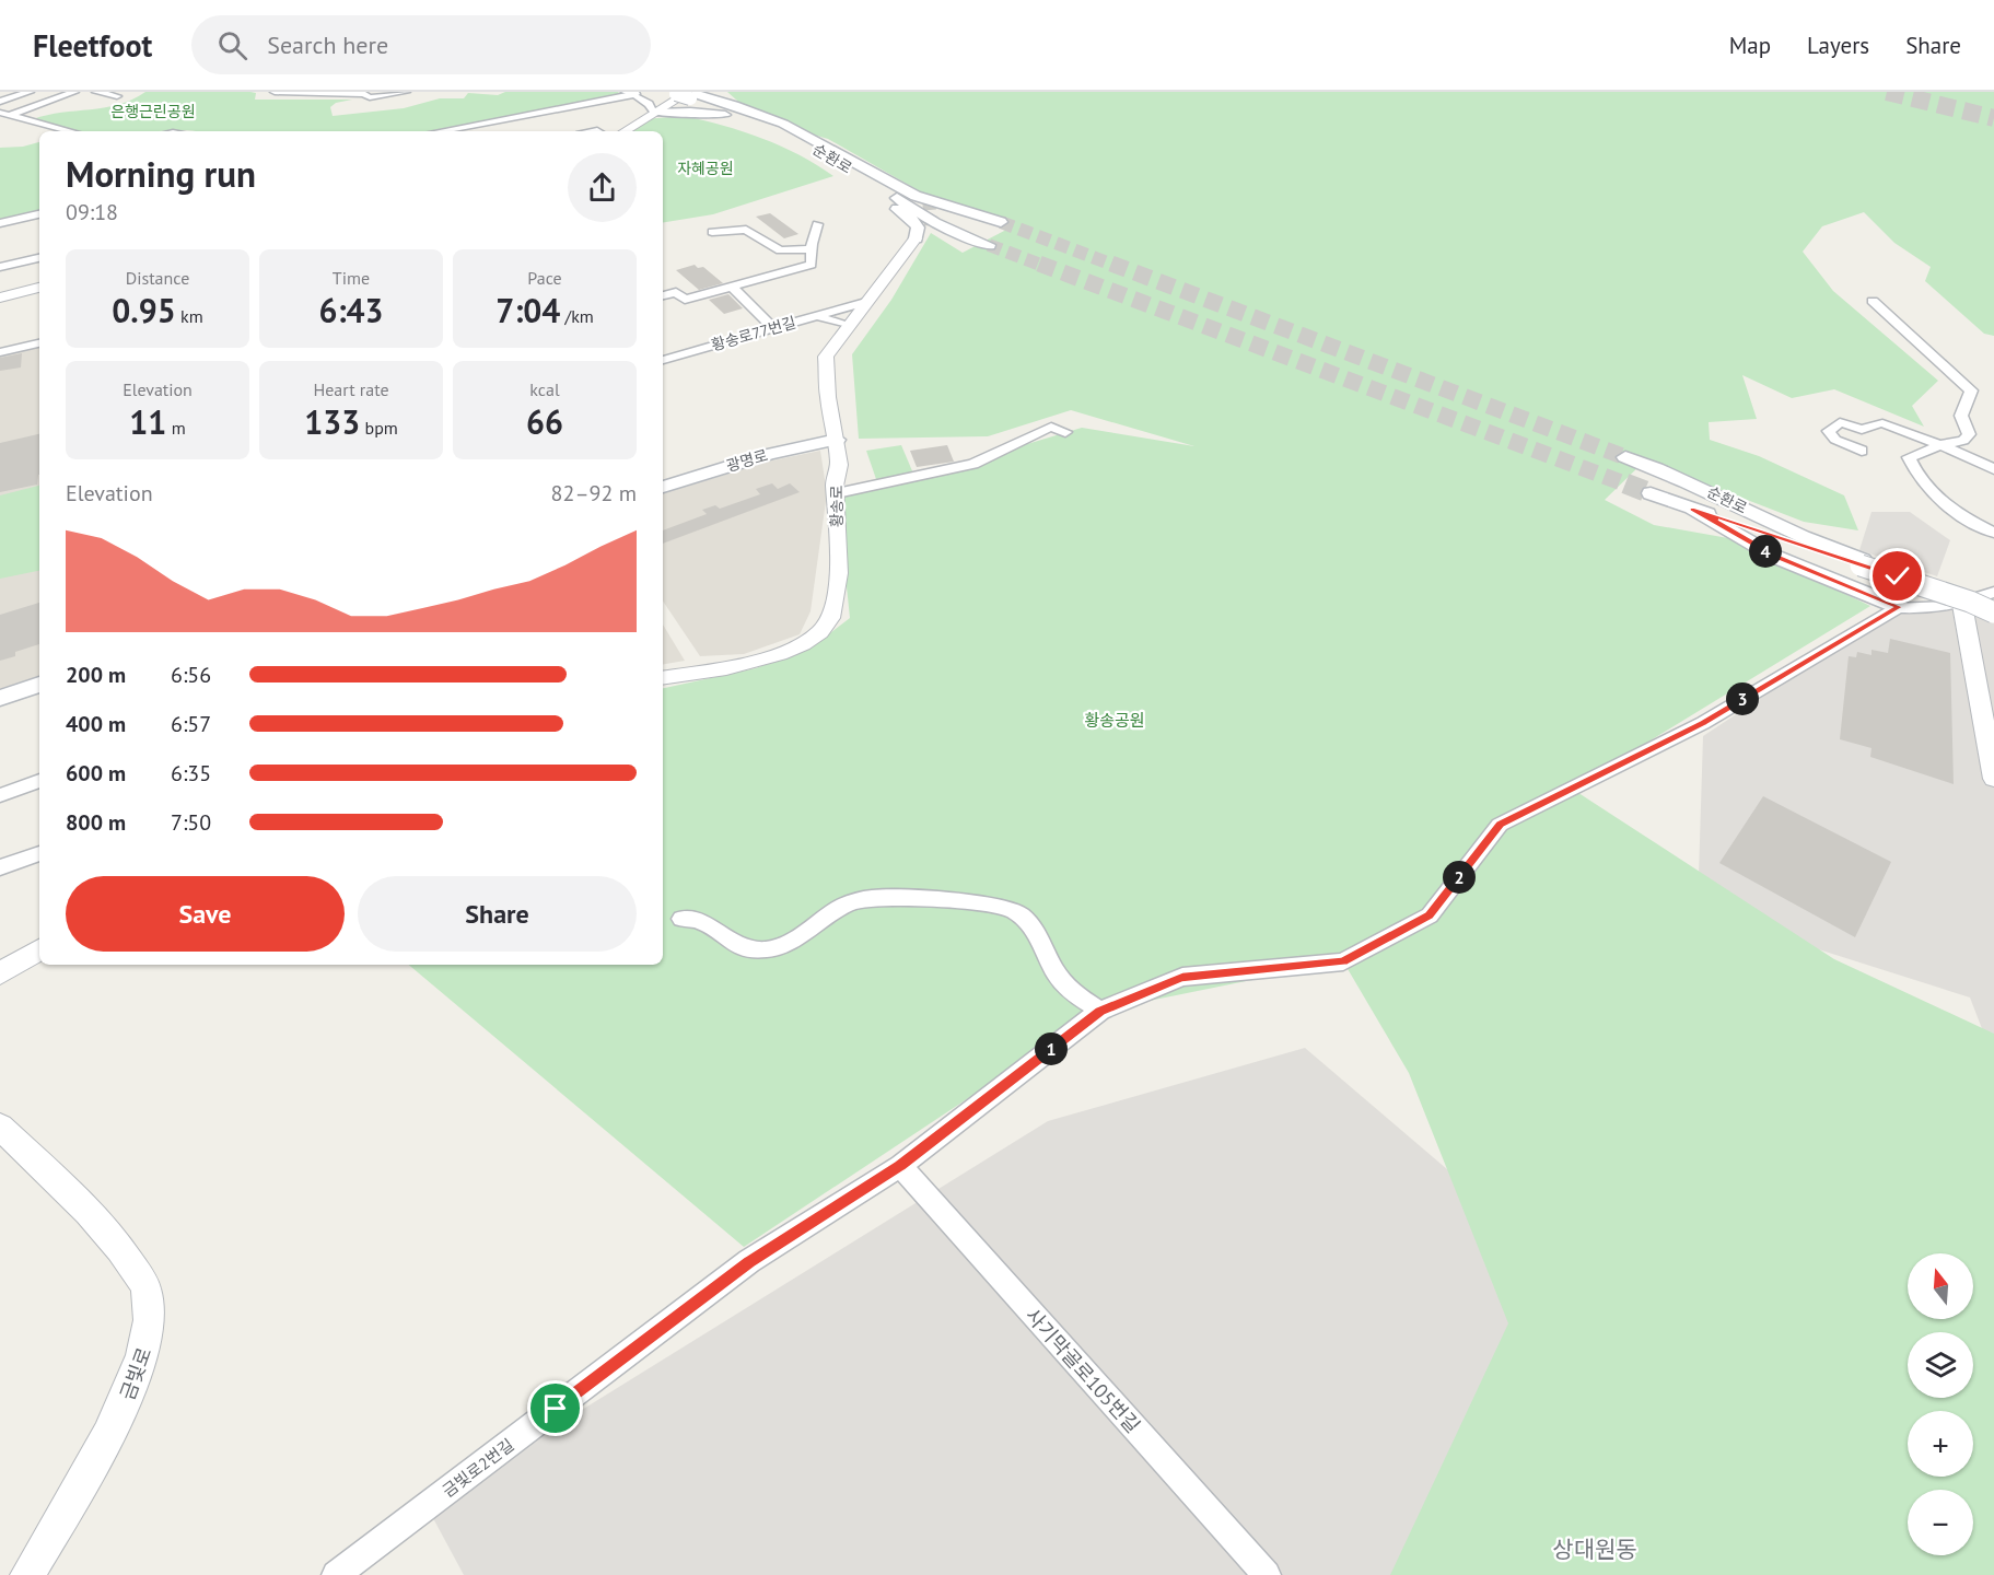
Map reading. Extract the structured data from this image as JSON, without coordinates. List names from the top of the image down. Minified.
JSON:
{"streets":{"main road":["순환로","광명로"],"street":["황송로77번길","황송로","사기막골로105번길","금빛로","금빛로2번길"]},"crossings":[["황송로77번길","황송로"],["광명로","황송로"],["사기막골로105번길","금빛로2번길"]],"districts":["상대원동"],"parks":["은행근린공원","자혜공원","황송공원"],"north":"top","page":{"header":"Fleetfoot","search":"Search here","nav":["Map","Layers","Share"],"heading":["Morning run","09:18"],"stats":[["Distance","0.95 km"],["Time","6:43"],["Pace","7:04 /km"],["Elevation","11 m"],["Heart rate","133 bpm"],["kcal","66"]],"chart":["Elevation","82–92 m"],"pins":["4","3","2","1"],"list":[{"name":"200 m","note":"6:56"},{"name":"400 m","note":"6:57"},{"name":"600 m","note":"6:35"},{"name":"800 m","note":"7:50"}],"buttons":["Save","Share"],"map_buttons":["+","−"]}}
